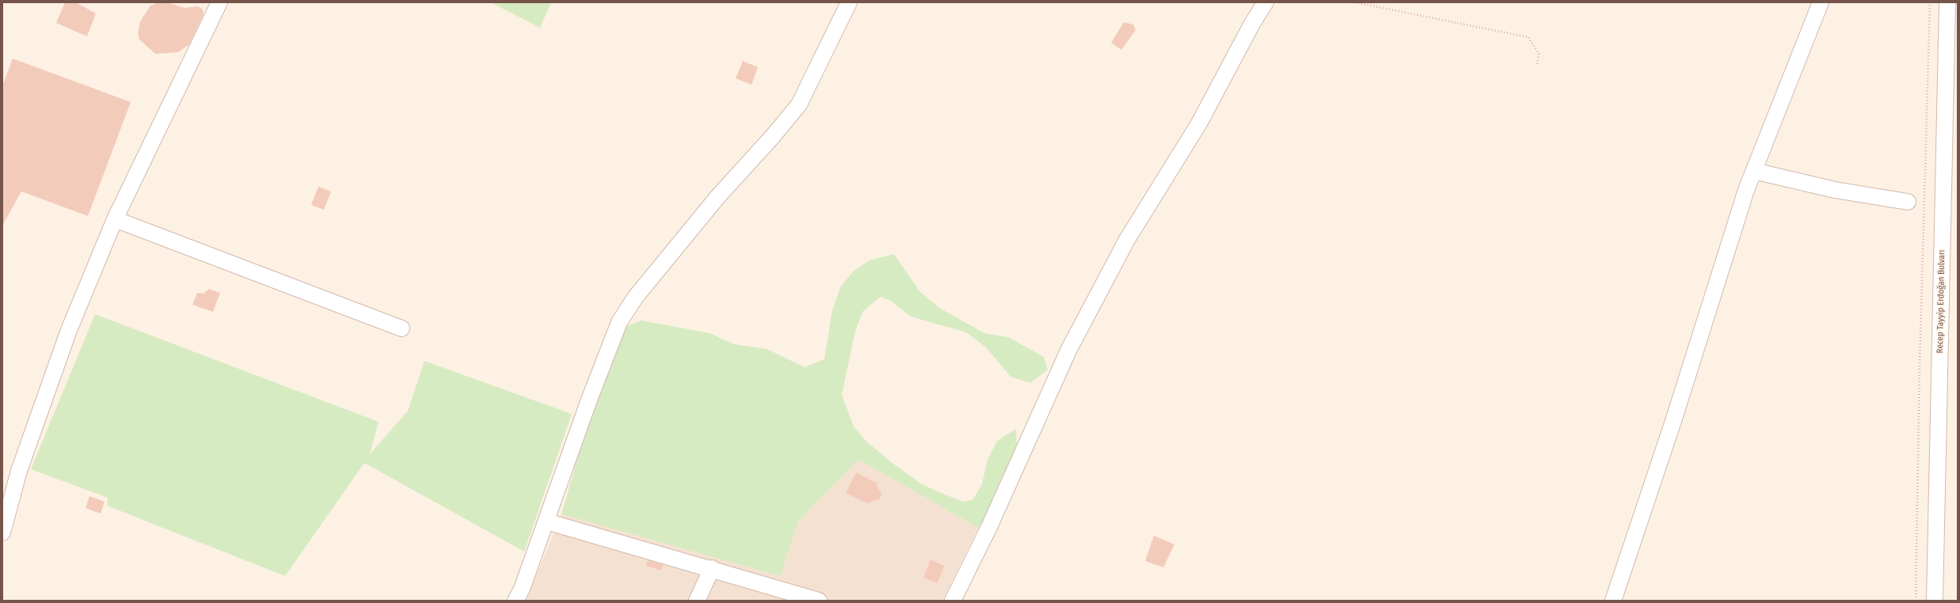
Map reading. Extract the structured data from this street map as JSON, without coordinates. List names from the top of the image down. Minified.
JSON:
{"streets":{"street":["Recep Tayyip Erdoğan Bulvarı"]}}
